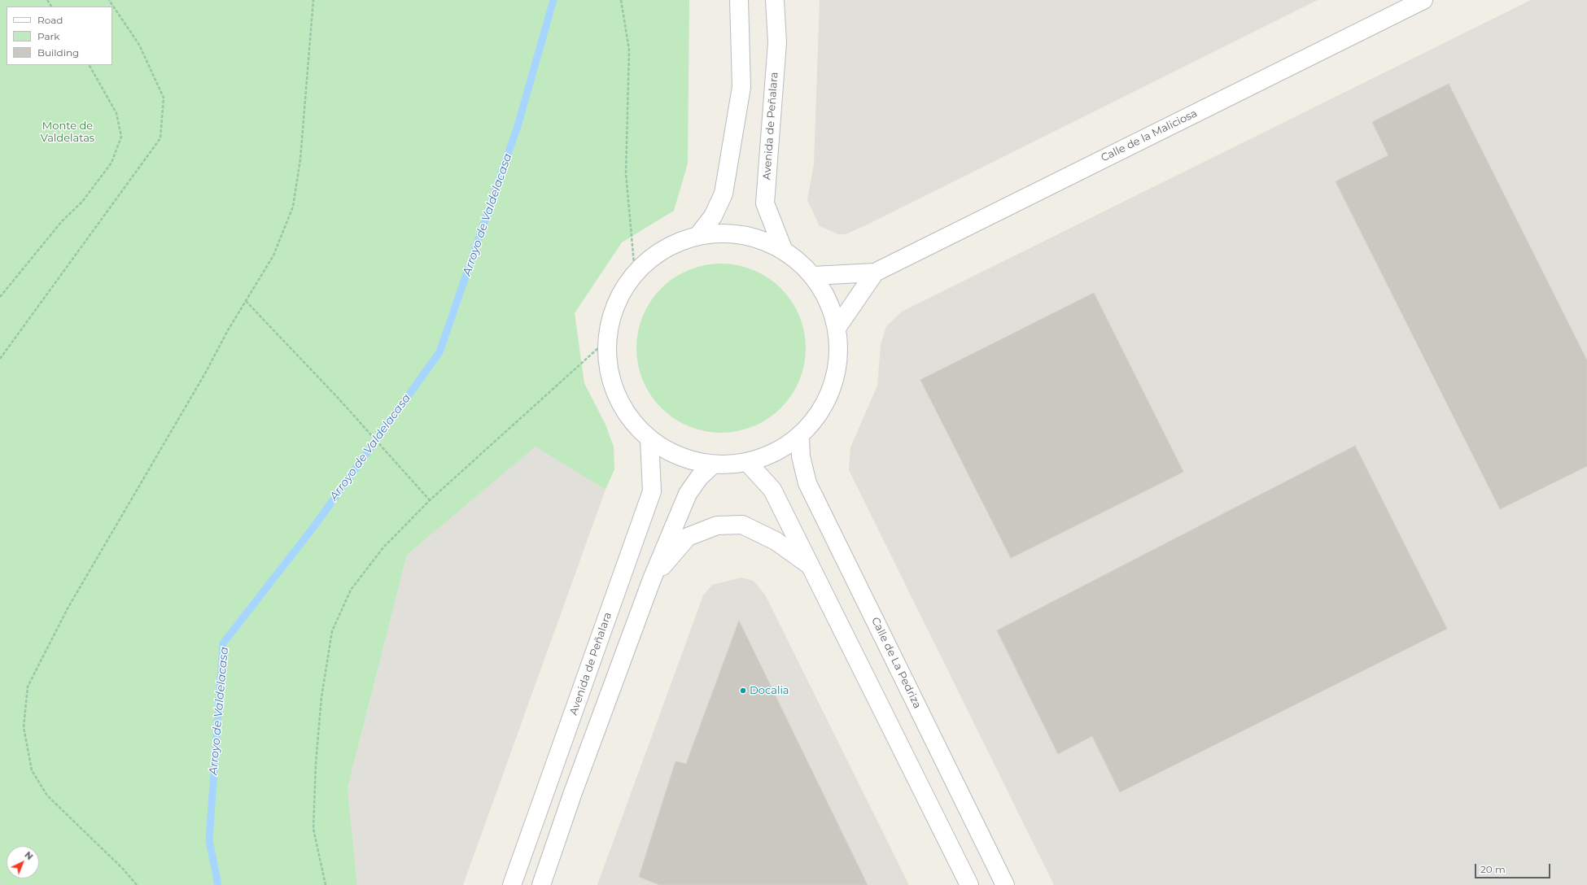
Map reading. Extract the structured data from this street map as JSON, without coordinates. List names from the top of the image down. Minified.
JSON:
{"streets":{"street":["Avenida de Peñalara","Calle de la Maliciosa","Calle de La Pedriza"]},"water":["Arroyo de Valdelacasa"],"parks":["Monte de Valdelatas"],"places":["Docalia"],"legend":["Road","Park","Building"],"scale_bar":"20 m","north":"top right"}
